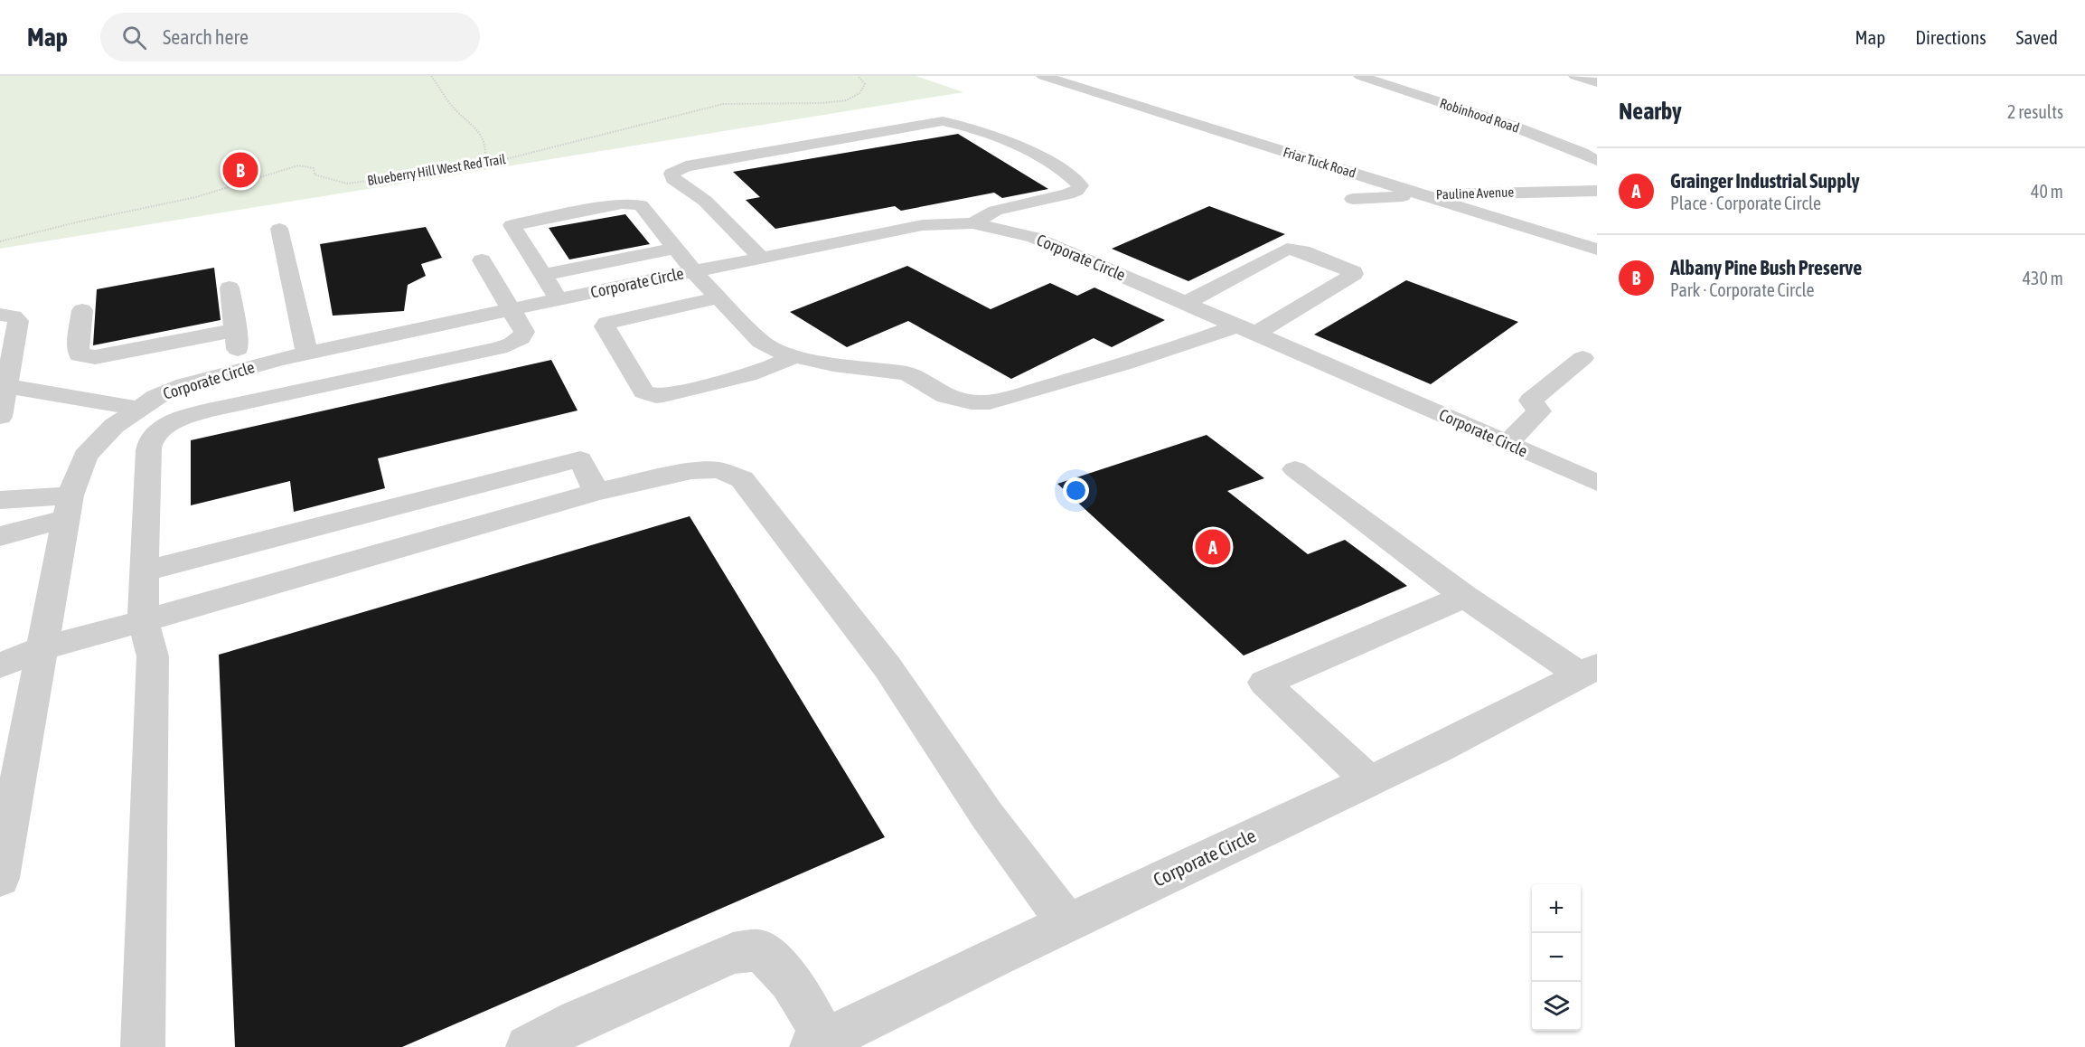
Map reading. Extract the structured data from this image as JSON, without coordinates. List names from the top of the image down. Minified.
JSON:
{"streets":{"street":["Robinhood Road","Friar Tuck Road","Pauline Avenue","Corporate Circle"],"path":["Blueberry Hill West Red Trail"]},"crossings":[["Friar Tuck Road","Pauline Avenue"]],"page":{"header":"Map","search":"Search here","nav":["Map","Directions","Saved"],"heading":["Nearby","2 results"],"list":[{"mark":"A","name":"Grainger Industrial Supply","note":"Place · Corporate Circle","value":"40 m"},{"mark":"B","name":"Albany Pine Bush Preserve","note":"Park · Corporate Circle","value":"430 m"}],"pins":["B","A"],"map_buttons":["+","−"]}}
